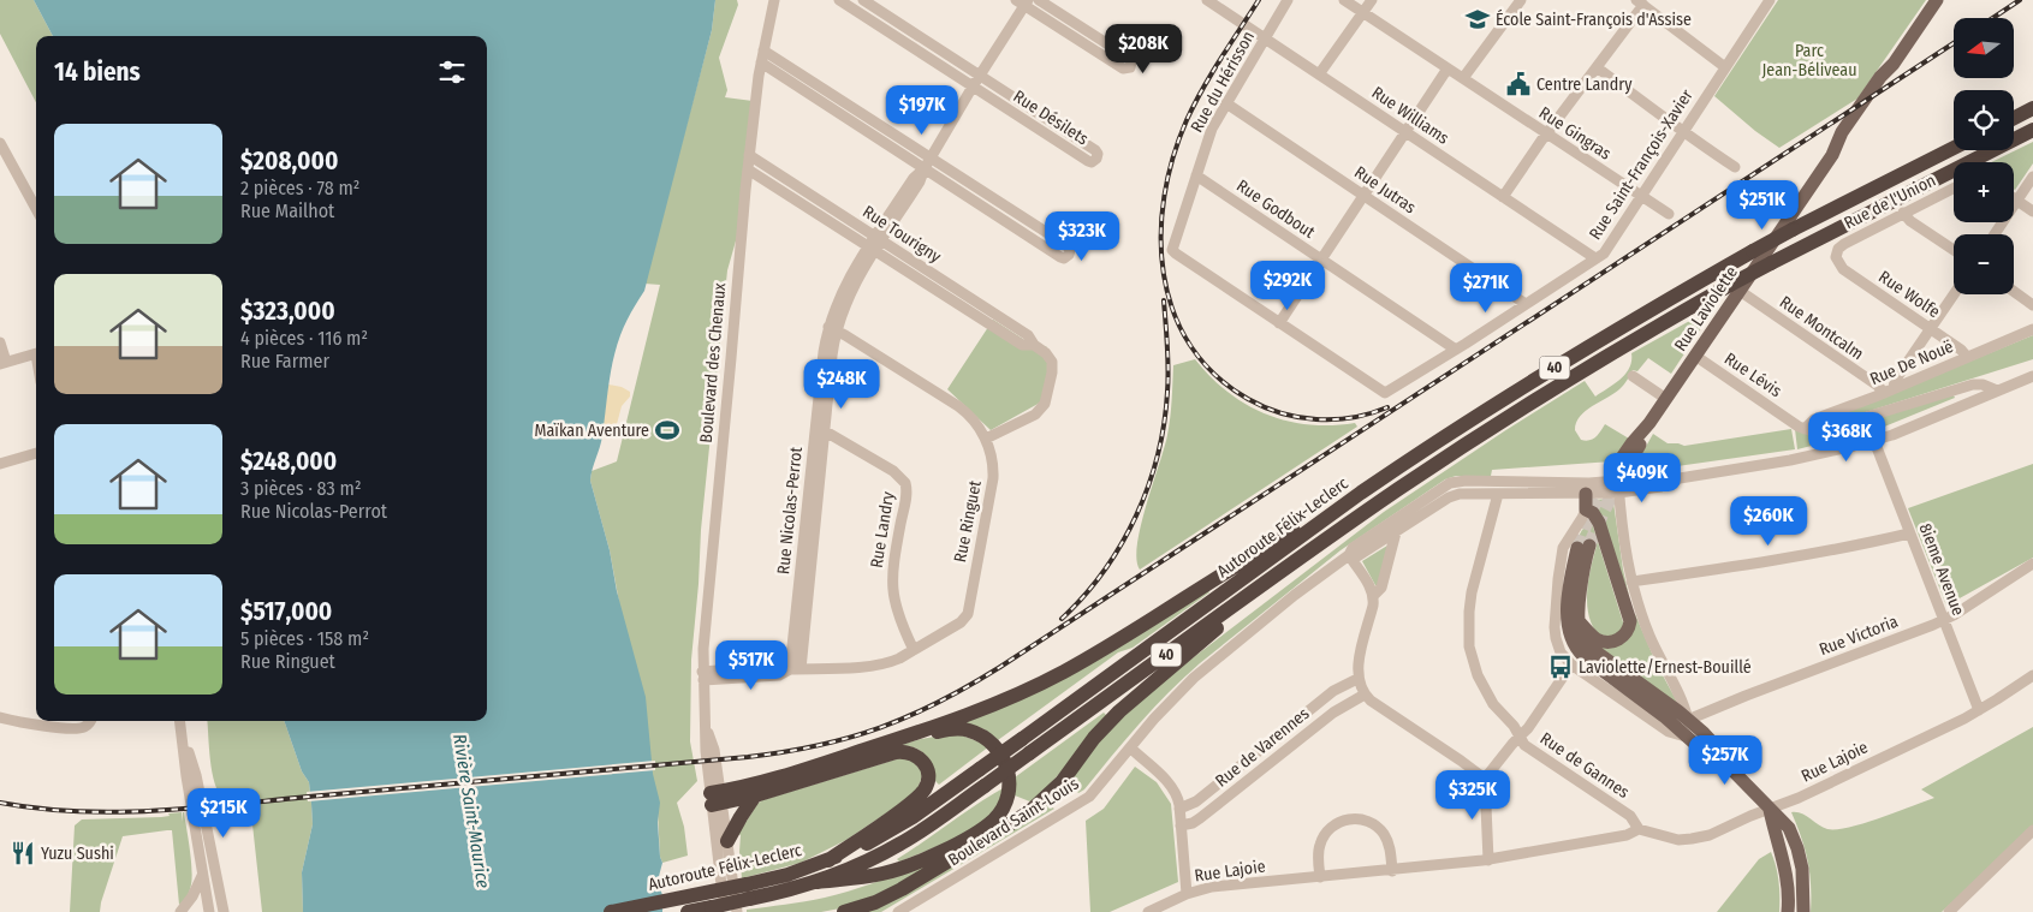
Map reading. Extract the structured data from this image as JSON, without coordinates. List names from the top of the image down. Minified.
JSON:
{"streets":{"highway":["40","Autoroute Félix-Leclerc"],"main road":["Rue Laviolette"],"street":["Rue du Hérisson","Rue Williams","Rue Désilets","Rue Gingras","Rue Saint-François-Xavier","Rue Jutras","Rue de l'Union","Rue Godbout","Rue Tourigny","Rue Wolfe","Rue Montcalm","Boulevard des Chenaux","Rue De Nouë","Rue Lévis","Rue Nicolas-Perrot","Rue Ringuet","Rue Landry","8ieme Avenue","Rue Victoria","Rue de Varennes","Rue Lajoie","Rue de Gannes","Boulevard Saint-Louis"]},"crossings":[["Rue du Hérisson","Rue Williams"],["Rue du Hérisson","Rue Saint-François-Xavier"],["Rue du Hérisson","Rue Jutras"],["Rue du Hérisson","Rue Godbout"],["Rue Williams","Rue Saint-François-Xavier"],["Rue Désilets","Rue Nicolas-Perrot"],["Rue Gingras","Rue Saint-François-Xavier"],["Rue Saint-François-Xavier","Rue Jutras"],["Rue Saint-François-Xavier","Rue Godbout"],["Rue de l'Union","Rue Wolfe"],["Rue Tourigny","Boulevard des Chenaux"],["Rue Tourigny","Rue Nicolas-Perrot"],["Rue Tourigny","Rue Ringuet"],["Rue Wolfe","Rue De Nouë"],["Rue Laviolette","Rue Montcalm"],["Rue Laviolette","Rue Lévis"],["Rue Laviolette","Autoroute Félix-Leclerc"],["Rue Laviolette","Boulevard Saint-Louis"],["Rue Montcalm","Rue De Nouë"],["Rue Montcalm","Autoroute Félix-Leclerc"],["Boulevard des Chenaux","Rue Ringuet"],["Rue De Nouë","Rue Lévis"],["Rue Nicolas-Perrot","Rue Ringuet"],["Rue Nicolas-Perrot","Rue Landry"],["Rue Ringuet","Rue Landry"],["8ieme Avenue","Rue Victoria"],["8ieme Avenue","Rue Lajoie"],["8ieme Avenue","Boulevard Saint-Louis"],["Rue Lajoie","Rue de Gannes"],["Rue de Gannes","Boulevard Saint-Louis"]],"water":["Rivière Saint-Maurice"],"parks":["Parc Jean-Béliveau"],"places":{"school or university":["École Saint-François d'Assise"],"public building":["Centre Landry"],"sports":["Maïkan Aventure"],"bus stop":["Laviolette/Ernest-Bouillé"],"restaurant":["Yuzu Sushi"]},"north":"left","page":{"map_buttons":["+","−"],"price":["$208K","$197K","$251K","$323K","$292K","$271K","$248K","$368K","$409K","$260K","$517K","$257K","$325K","$215K"],"heading":"14 biens","list":[{"name":"$208,000","note":"2 pièces · 78 m² · Rue Mailhot"},{"name":"$323,000","note":"4 pièces · 116 m² · Rue Farmer"},{"name":"$248,000","note":"3 pièces · 83 m² · Rue Nicolas-Perrot"},{"name":"$517,000","note":"5 pièces · 158 m² · Rue Ringuet"}]}}
